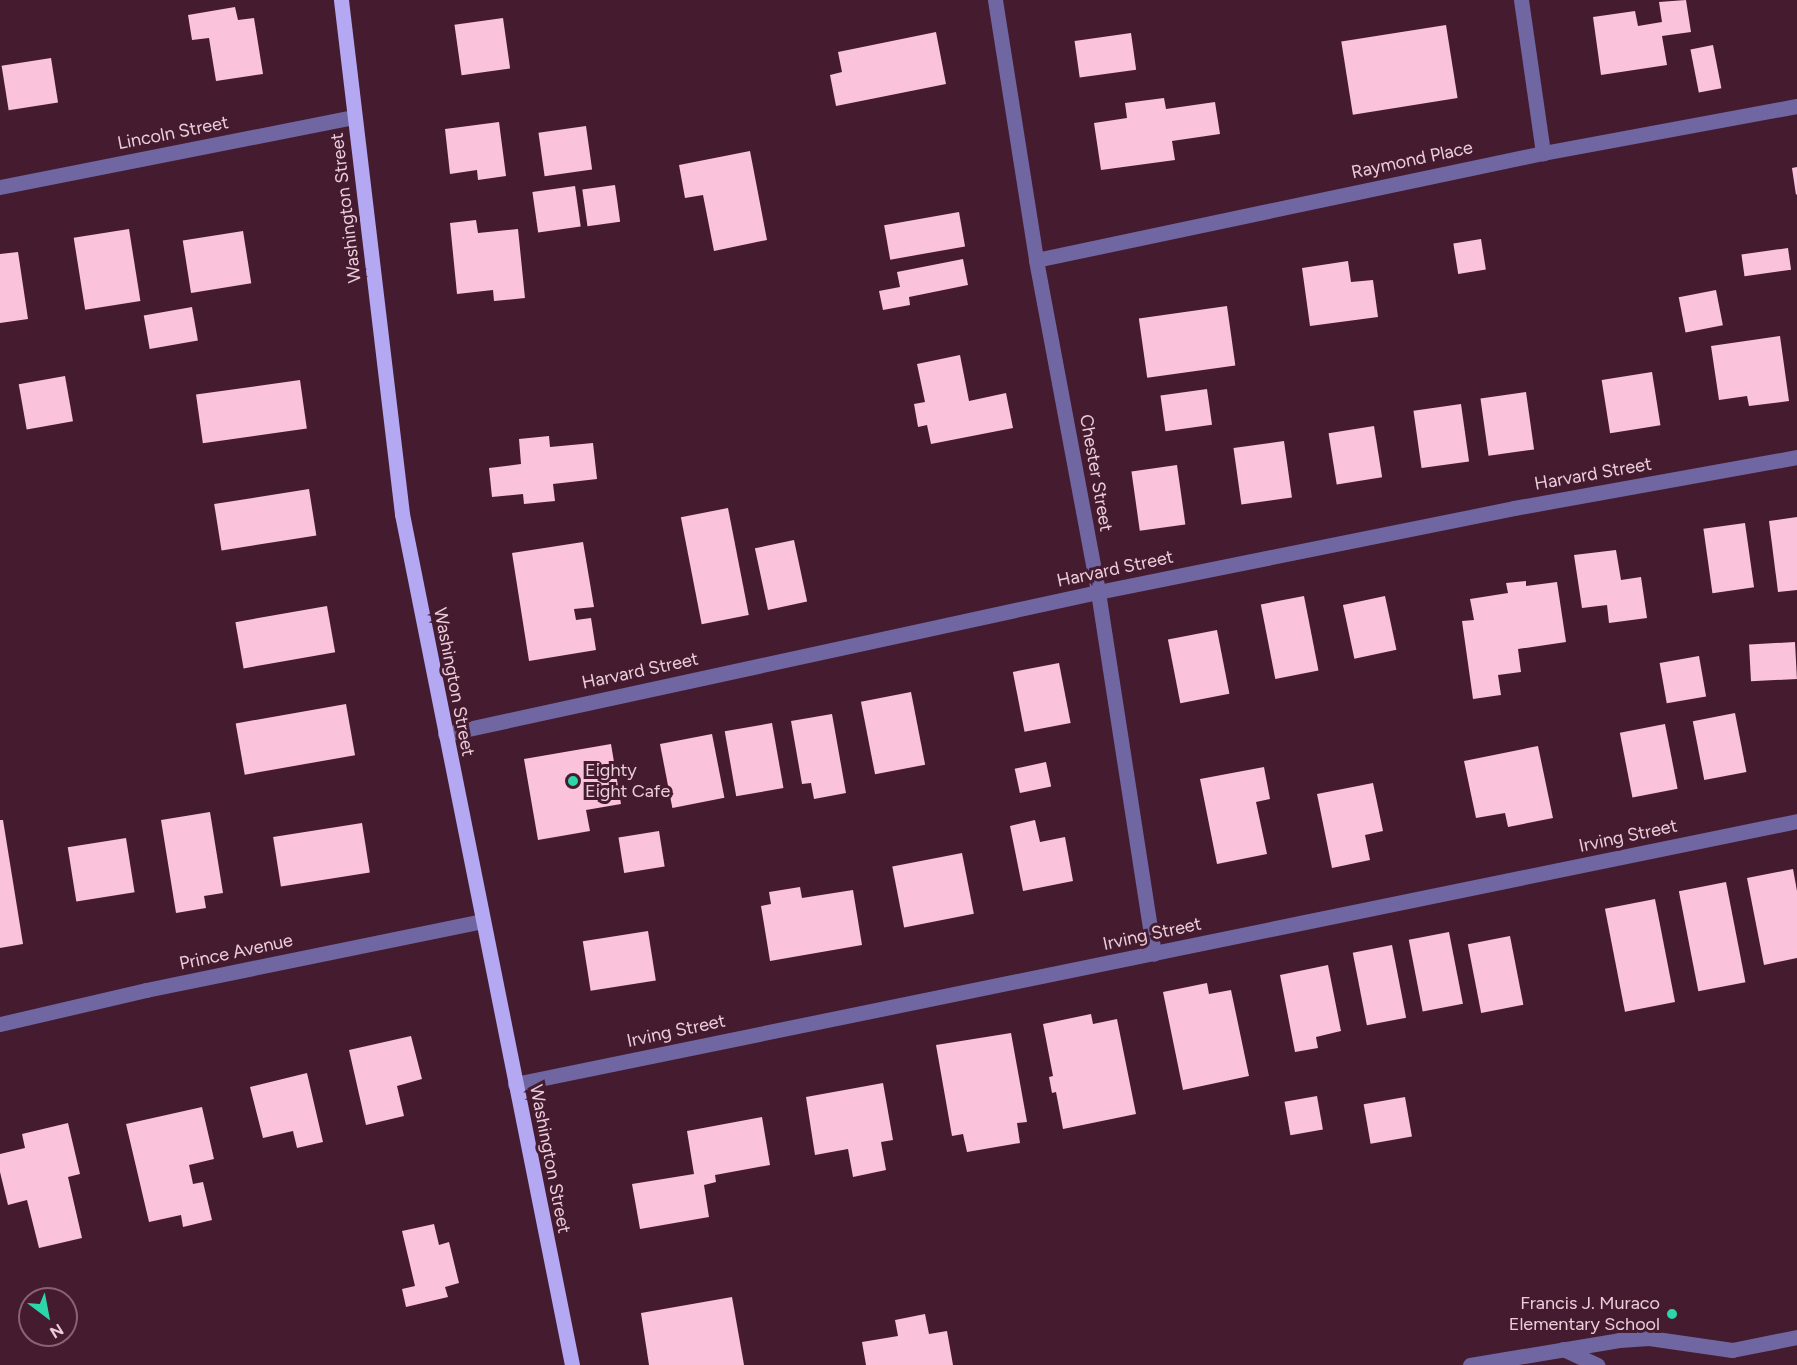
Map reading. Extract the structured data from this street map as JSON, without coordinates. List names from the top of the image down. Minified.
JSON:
{"streets":{"main road":["Washington Street"],"street":["Lincoln Street","Raymond Place","Chester Street","Harvard Street","Irving Street","Prince Avenue"]},"crossings":[["Lincoln Street","Washington Street"],["Raymond Place","Chester Street"],["Washington Street","Harvard Street"],["Washington Street","Irving Street"],["Washington Street","Prince Avenue"],["Chester Street","Harvard Street"],["Chester Street","Irving Street"]],"places":["Eighty Eight Cafe","Francis J. Muraco Elementary School"],"north":"bottom right"}
